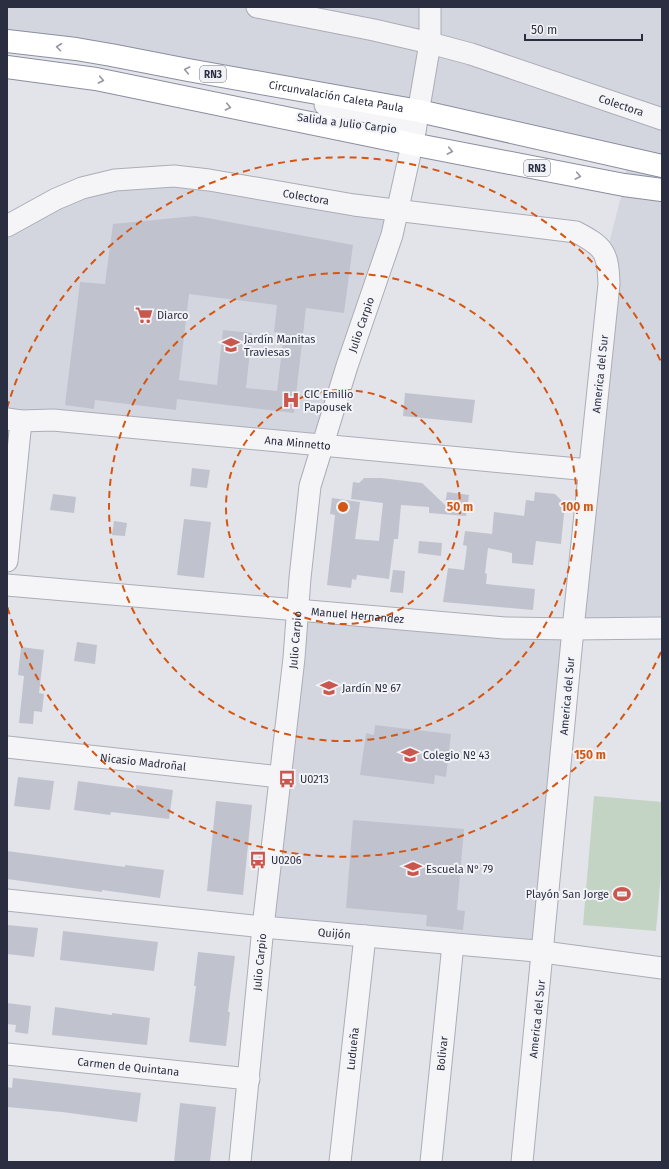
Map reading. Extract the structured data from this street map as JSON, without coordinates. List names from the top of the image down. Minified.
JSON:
{"streets":{"highway":["RN3","Circunvalación Caleta Paula"],"street":["Colectora","Julio Carpio","America del Sur","Ana Minnetto","Manuel Hernandez","Nicasio Madroñal","Quijón","Ludueña","Bolivar","Carmen de Quintana"]},"crossings":[["Circunvalación Caleta Paula","Julio Carpio"],["Colectora","Julio Carpio"],["Colectora","America del Sur"],["Julio Carpio","Ana Minnetto"],["Julio Carpio","Manuel Hernandez"],["Julio Carpio","Nicasio Madroñal"],["Julio Carpio","Quijón"],["Julio Carpio","Carmen de Quintana"],["America del Sur","Ana Minnetto"],["America del Sur","Manuel Hernandez"],["America del Sur","Quijón"],["Quijón","Ludueña"],["Quijón","Bolivar"]],"places":{"supermarket":["Diarco"],"school or university":["Jardín Manitas Traviesas","Jardín Nº 67","Colegio Nº 43","Escuela N° 79"],"hospital":["CIC Emilio Papousek"],"bus stop":["U0213","U0206"],"sports":["Playón San Jorge"]},"scale_bar":"50 m","rings":["50 m","100 m","150 m"]}
